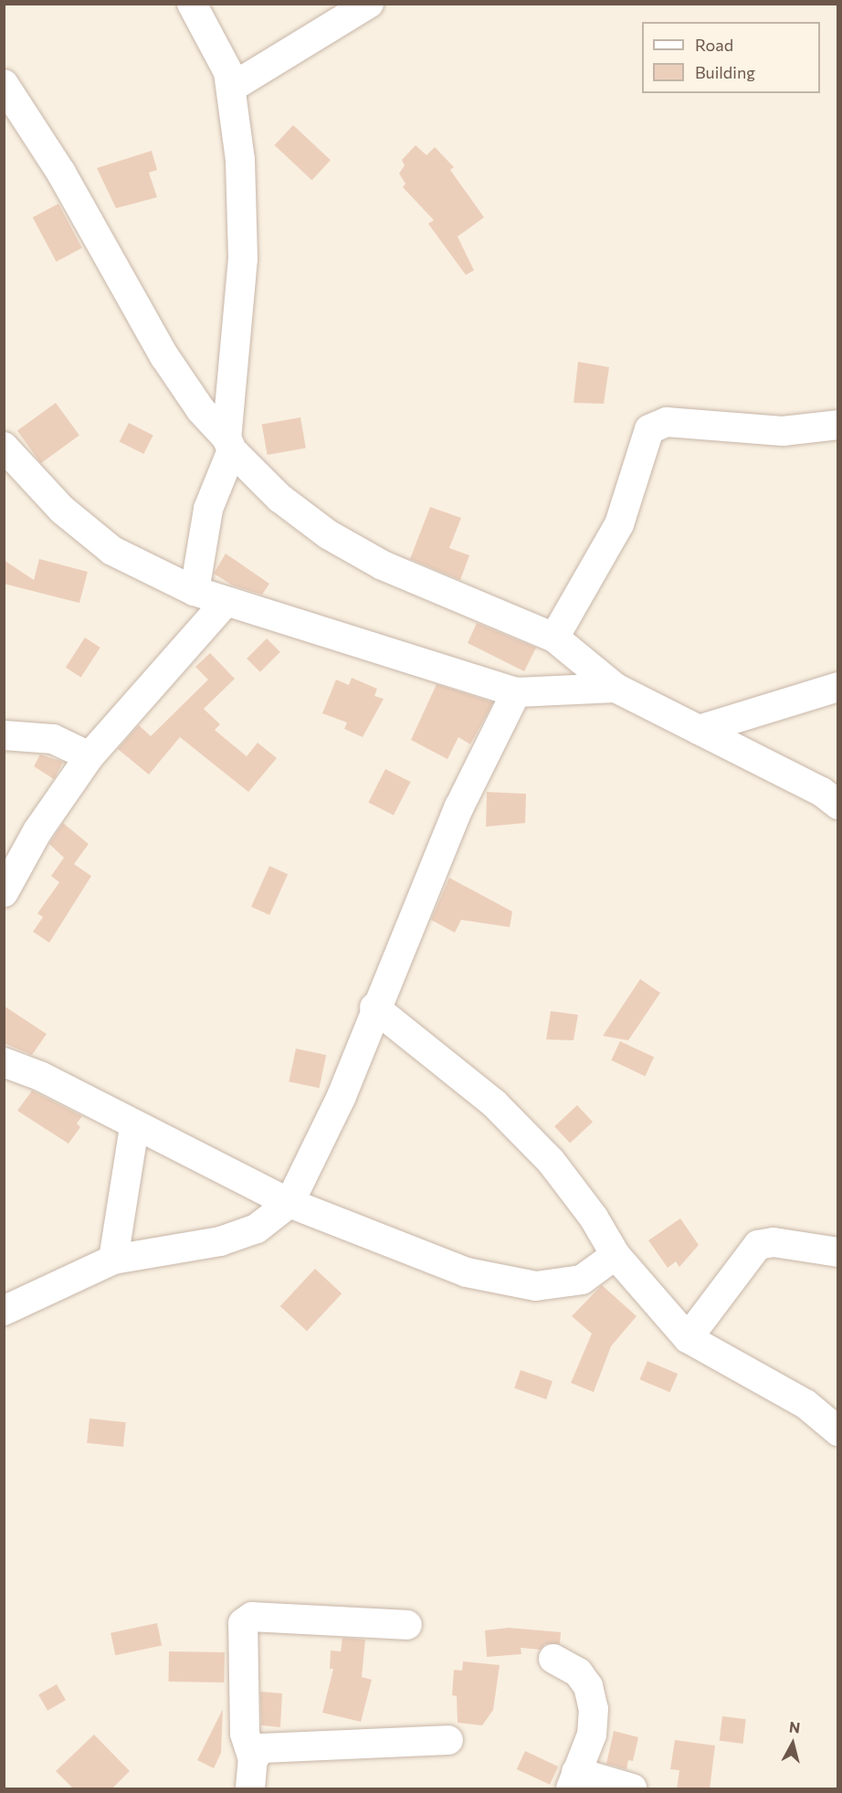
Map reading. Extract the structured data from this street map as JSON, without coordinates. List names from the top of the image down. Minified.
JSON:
{"legend":["Road","Building"],"north":"top"}
